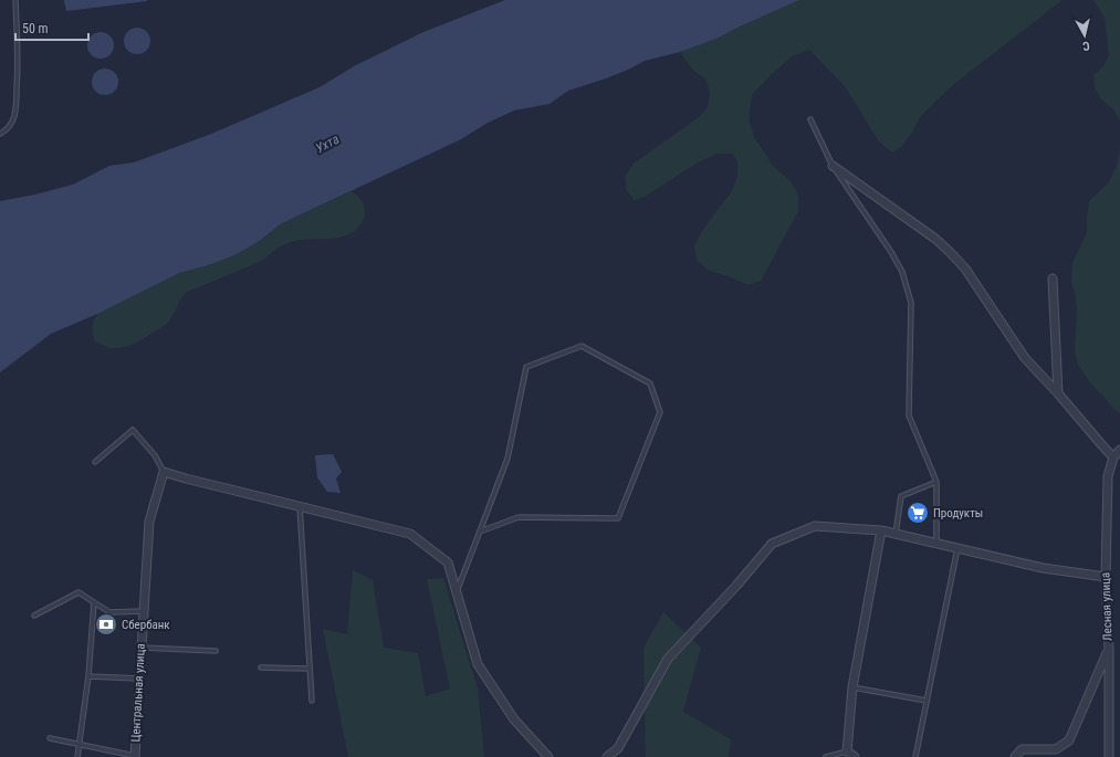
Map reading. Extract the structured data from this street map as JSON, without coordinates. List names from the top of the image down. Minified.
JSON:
{"streets":{"street":["Лесная улица","Центральная улица"]},"water":["Ухта"],"places":{"supermarket":["Продукты"],"bank":["Сбербанк"]},"scale_bar":"50 m","north":"bottom"}
